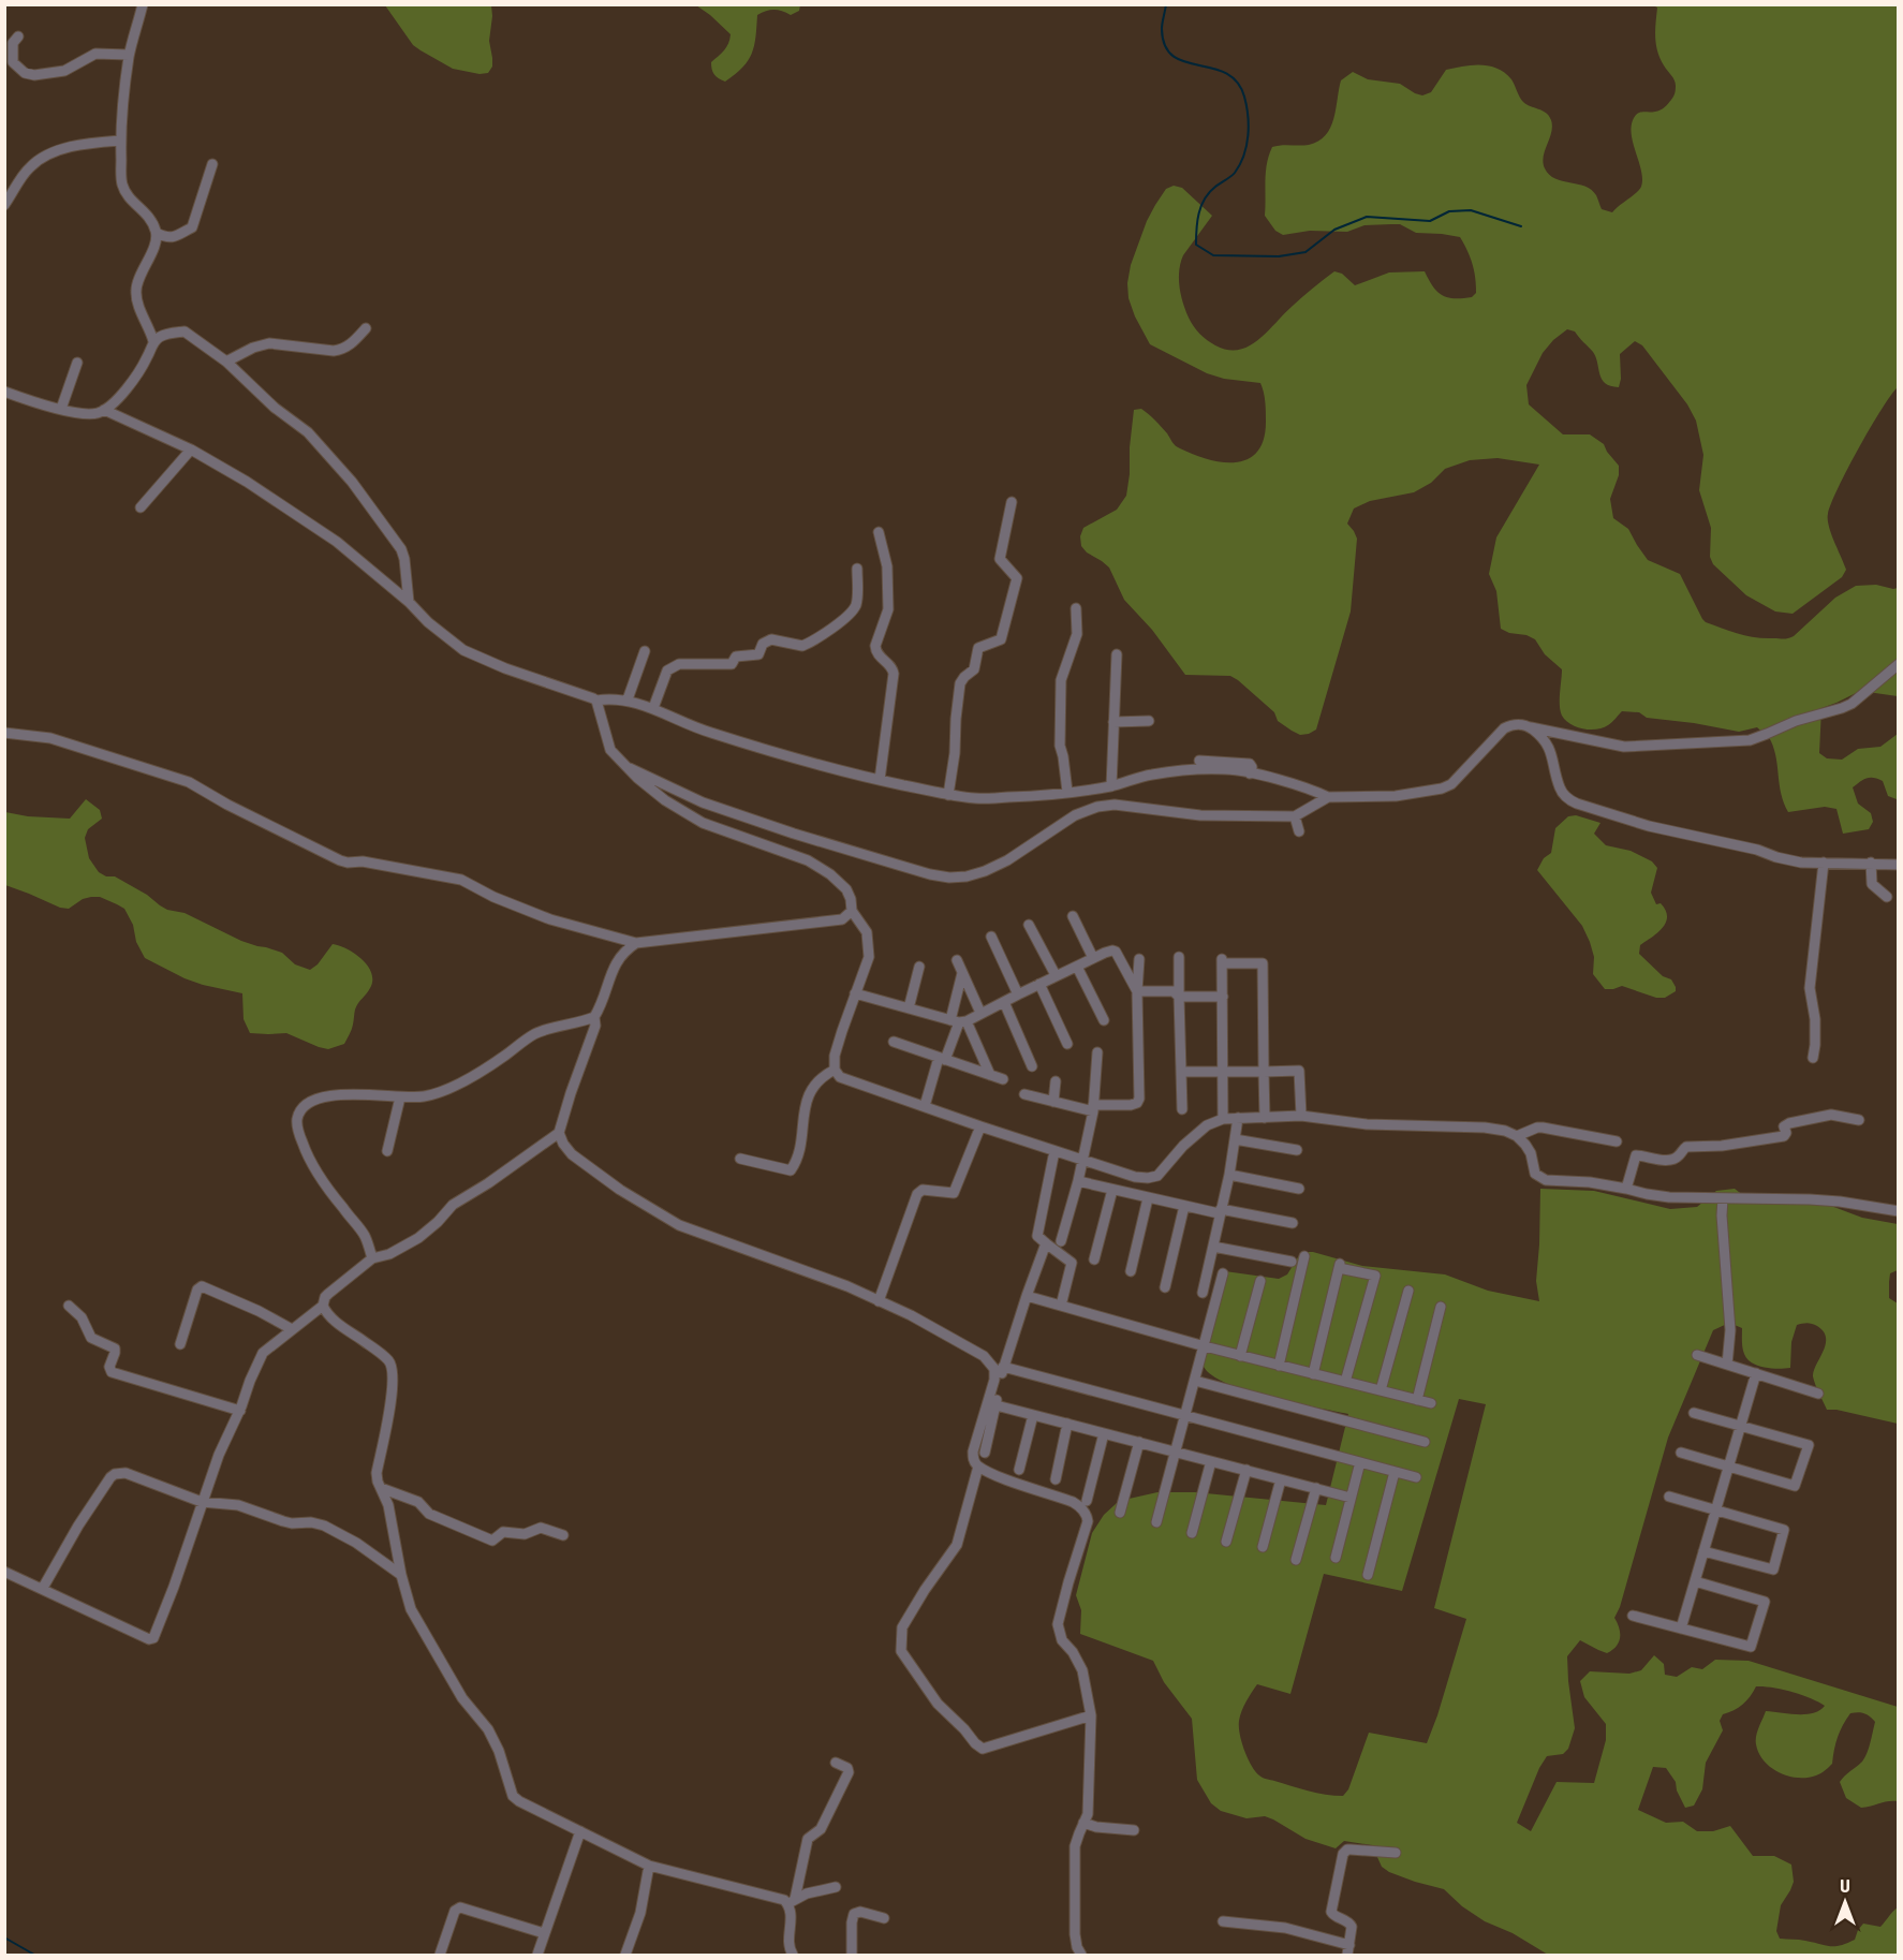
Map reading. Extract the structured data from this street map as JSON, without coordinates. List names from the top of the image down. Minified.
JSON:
{"north":"top"}
